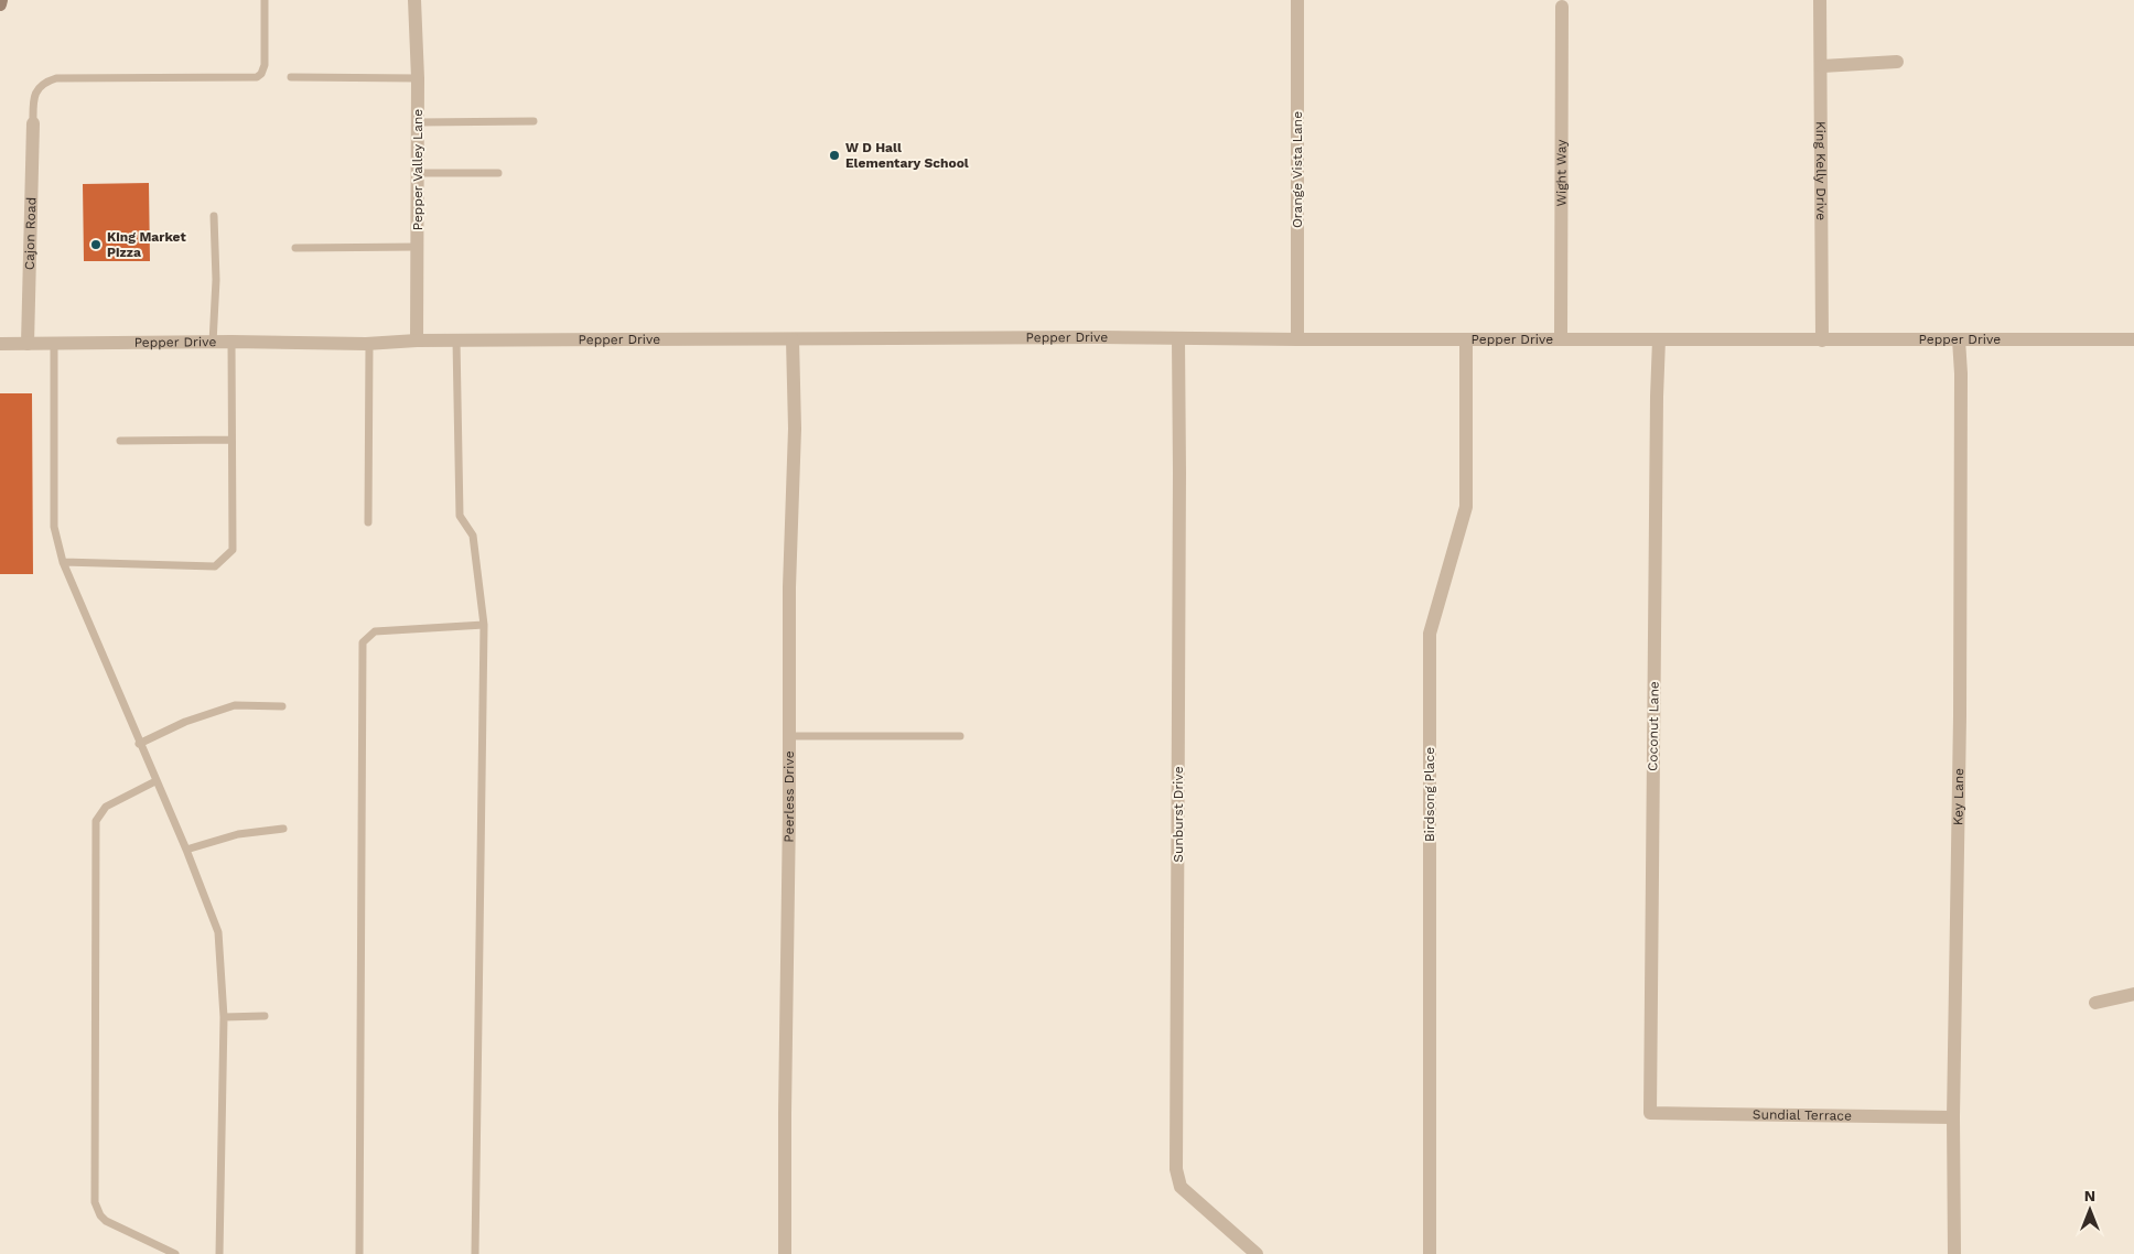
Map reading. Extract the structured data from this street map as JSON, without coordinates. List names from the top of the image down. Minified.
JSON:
{"streets":{"street":["Pepper Valley Lane","Orange Vista Lane","King Kelly Drive","Wight Way","Cajon Road","Pepper Drive","Coconut Lane","Birdsong Place","Peerless Drive","Key Lane","Sunburst Drive","Sundial Terrace"]},"crossings":[["Pepper Valley Lane","Pepper Drive"],["Orange Vista Lane","Pepper Drive"],["King Kelly Drive","Pepper Drive"],["Wight Way","Pepper Drive"],["Cajon Road","Pepper Drive"],["Pepper Drive","Coconut Lane"],["Pepper Drive","Birdsong Place"],["Pepper Drive","Peerless Drive"],["Pepper Drive","Key Lane"],["Pepper Drive","Sunburst Drive"],["Coconut Lane","Sundial Terrace"],["Key Lane","Sundial Terrace"]],"places":["W D Hall Elementary School","King Market Pizza"],"north":"top"}
